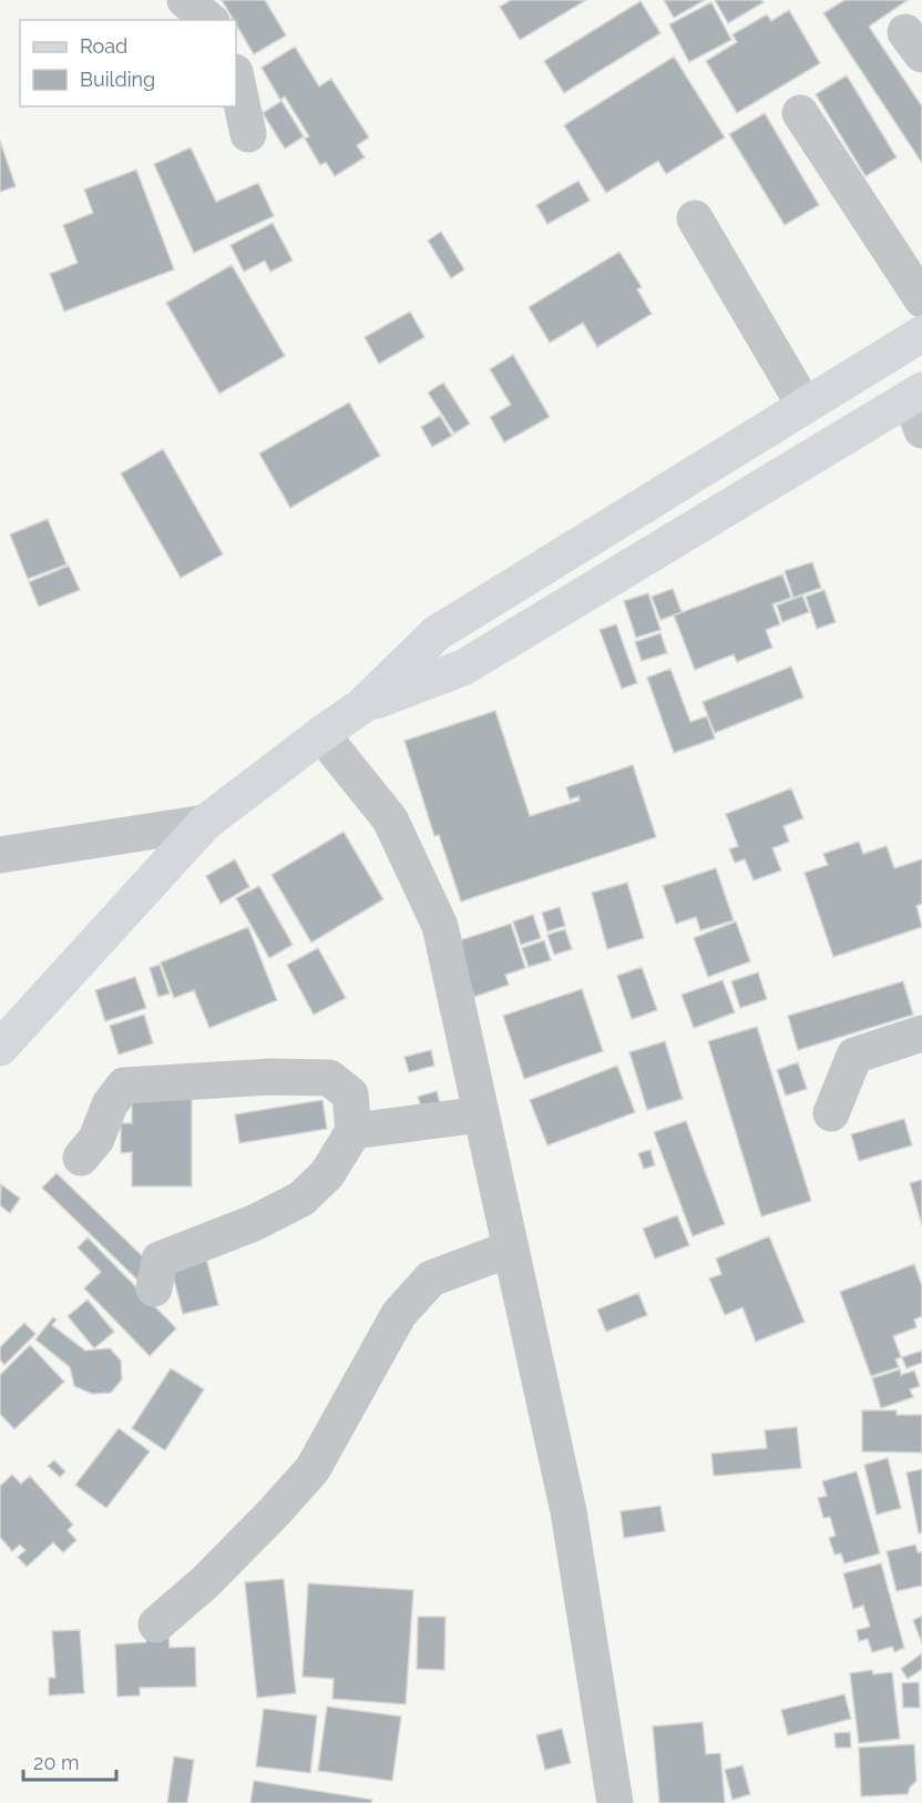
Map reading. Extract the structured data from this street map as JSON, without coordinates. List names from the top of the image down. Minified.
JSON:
{"legend":["Road","Building"],"scale_bar":"20 m"}
